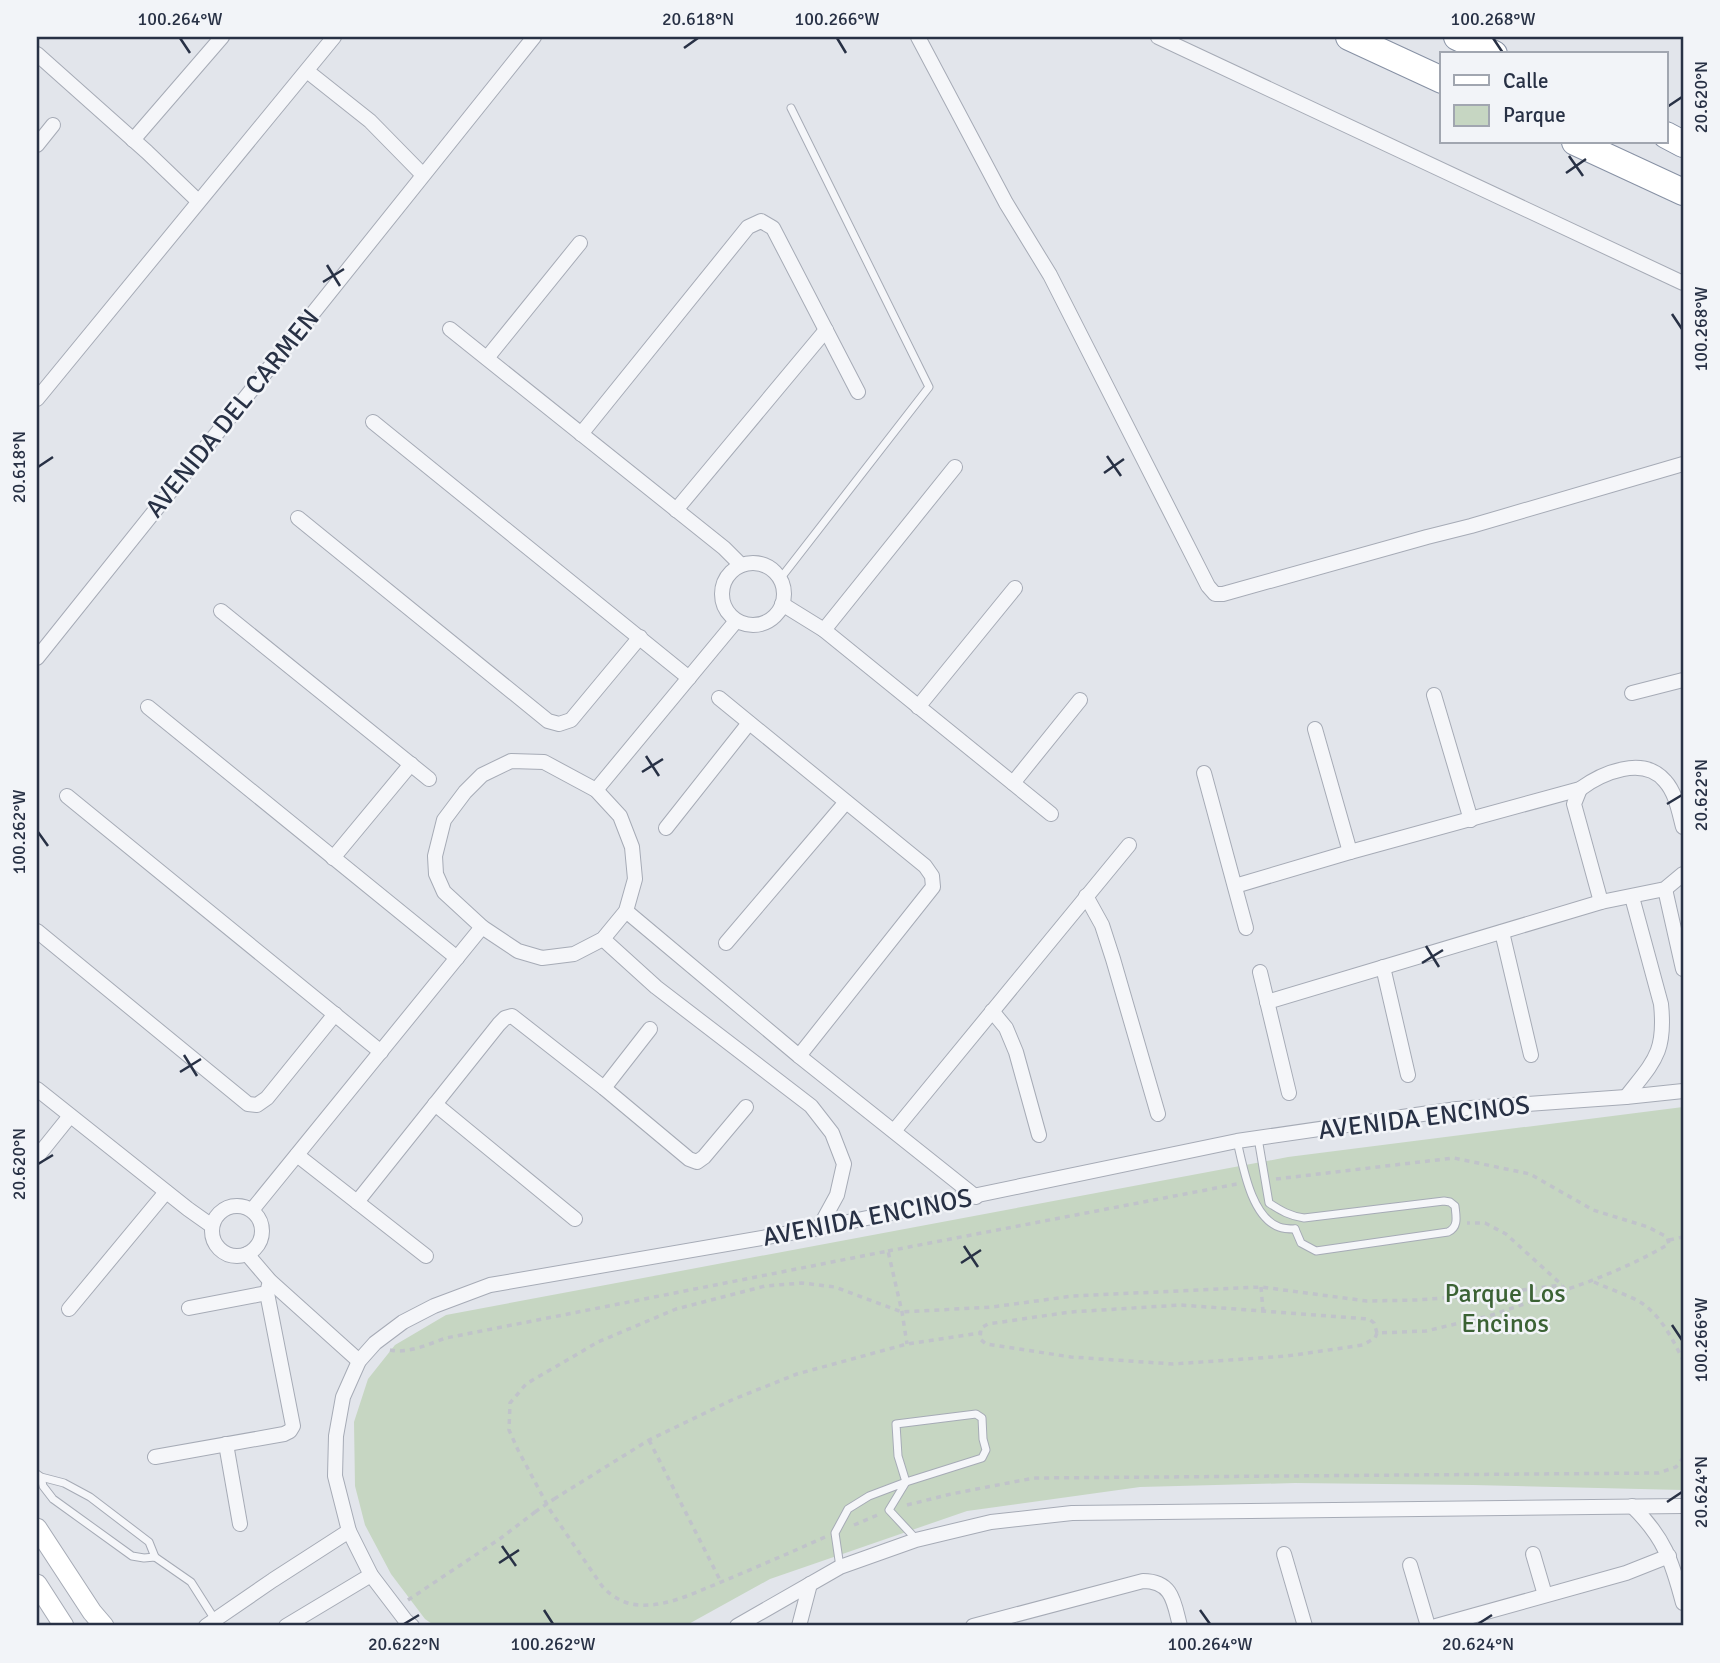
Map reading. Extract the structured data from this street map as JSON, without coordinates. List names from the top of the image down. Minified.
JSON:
{"streets":{"street":["AVENIDA DEL CARMEN","AVENIDA ENCINOS"]},"parks":["Parque Los Encinos"],"legend":["Calle","Parque"],"coordinates":["100.264°W","20.618°N","100.266°W","100.268°W","20.620°N","20.622°N","100.262°W","20.624°N"]}
